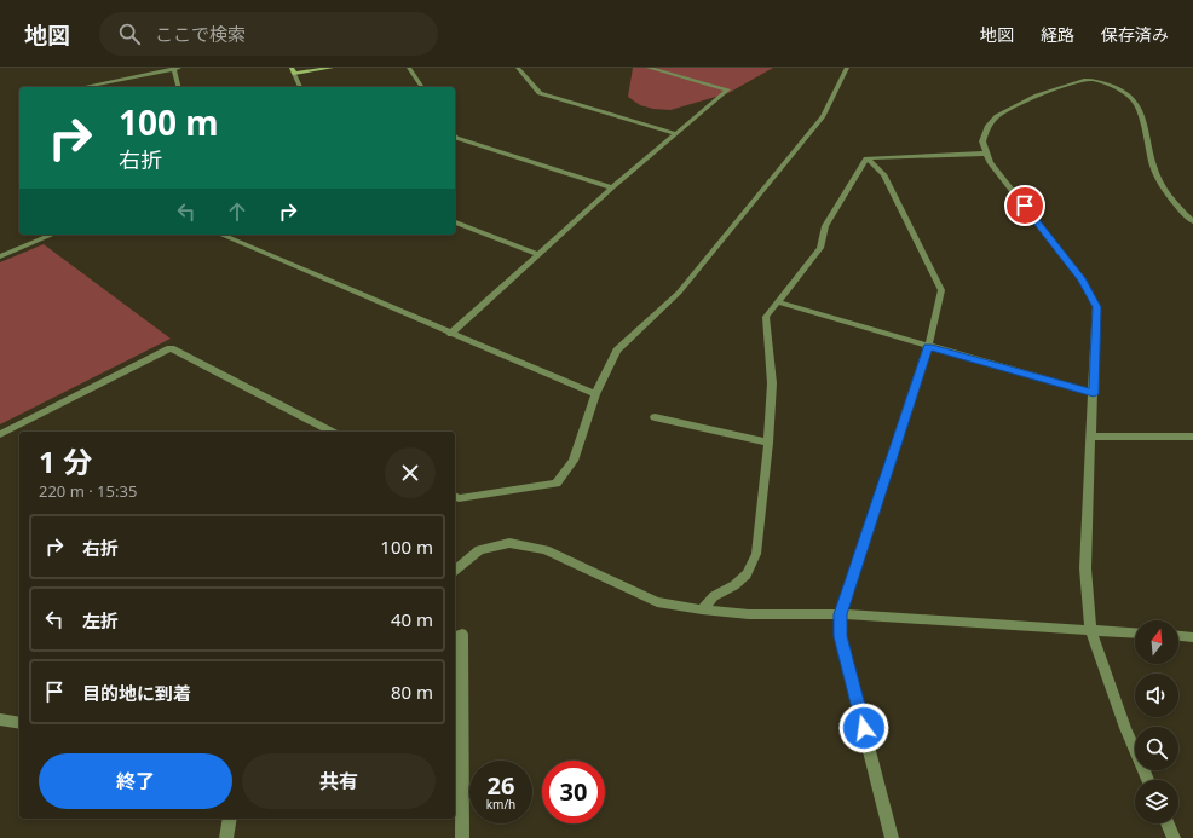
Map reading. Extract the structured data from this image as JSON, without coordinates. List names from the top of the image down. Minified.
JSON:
{"north":"top","page":{"header":"地図","search":"ここで検索","nav":["地図","経路","保存済み"],"turn":["100 m","右折"],"heading":["1 分","220 m · 15:35"],"list":[{"name":"右折","value":"100 m"},{"name":"左折","value":"40 m"},{"name":"目的地に到着","value":"80 m"}],"buttons":["終了","共有"],"speed":"26 km/h","limit":"30"}}
